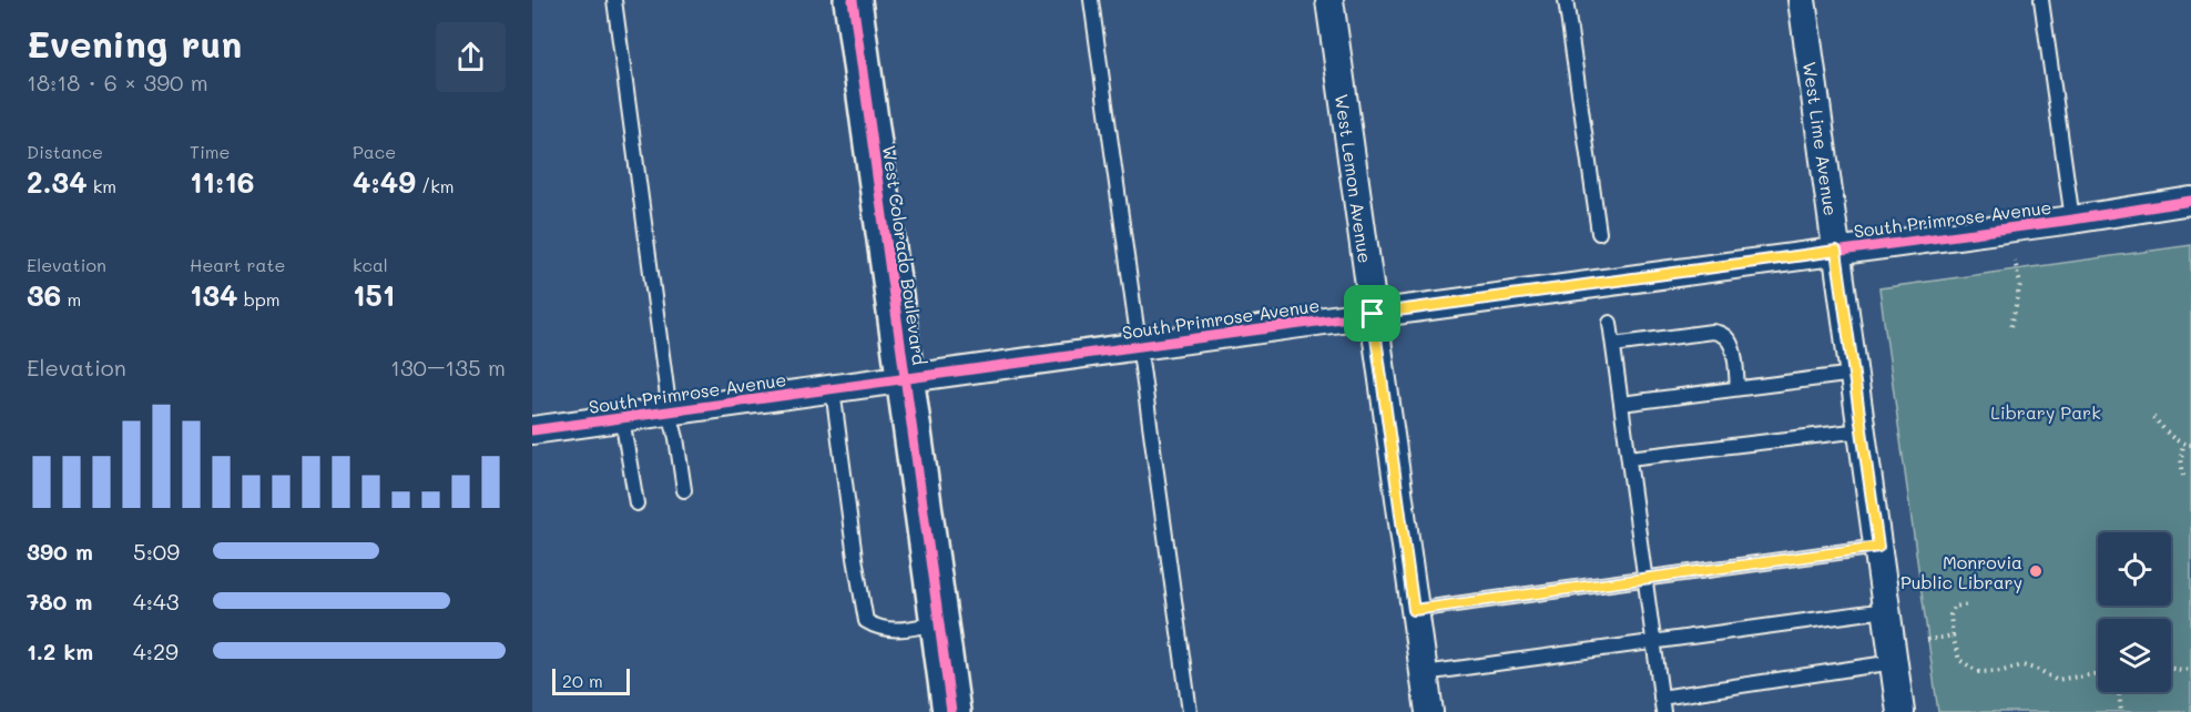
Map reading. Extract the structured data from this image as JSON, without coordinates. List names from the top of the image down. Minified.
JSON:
{"streets":{"street":["West Lime Avenue","West Lemon Avenue","South Primrose Avenue","West Colorado Boulevard"]},"crossings":[["West Lime Avenue","South Primrose Avenue"],["West Lemon Avenue","South Primrose Avenue"],["South Primrose Avenue","West Colorado Boulevard"]],"parks":["Library Park"],"places":["Monrovia Public Library"],"scale_bar":"20 m","page":{"heading":["Evening run","18:18 · 6 × 390 m"],"stats":[["Distance","2.34 km"],["Time","11:16"],["Pace","4:49 /km"],["Elevation","36 m"],["Heart rate","134 bpm"],["kcal","151"]],"chart":["Elevation","130–135 m"],"list":[{"name":"390 m","note":"5:09"},{"name":"780 m","note":"4:43"},{"name":"1.2 km","note":"4:29"}],"scale":"20 m"}}
